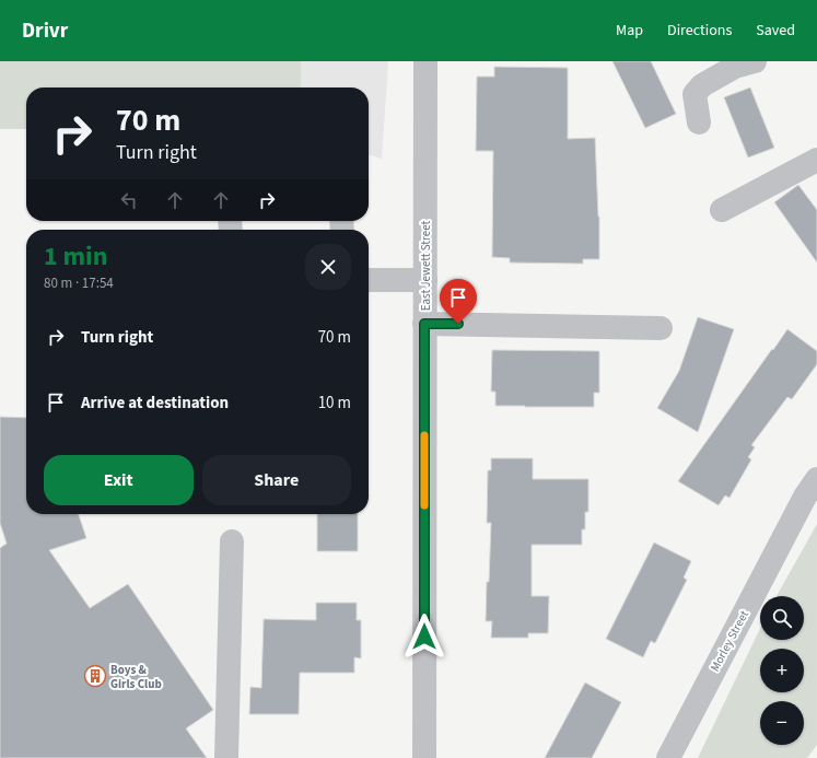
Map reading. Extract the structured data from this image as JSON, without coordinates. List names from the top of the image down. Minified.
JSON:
{"streets":{"street":["East Jewett Street","Morley Street"]},"places":{"building":["Boys & Girls Club"]},"page":{"header":"Drivr","nav":["Map","Directions","Saved"],"turn":["70 m","Turn right"],"heading":["1 min","80 m · 17:54"],"list":[{"name":"Turn right","value":"70 m"},{"name":"Arrive at destination","value":"10 m"}],"buttons":["Exit","Share"],"map_buttons":["+","−"]}}
